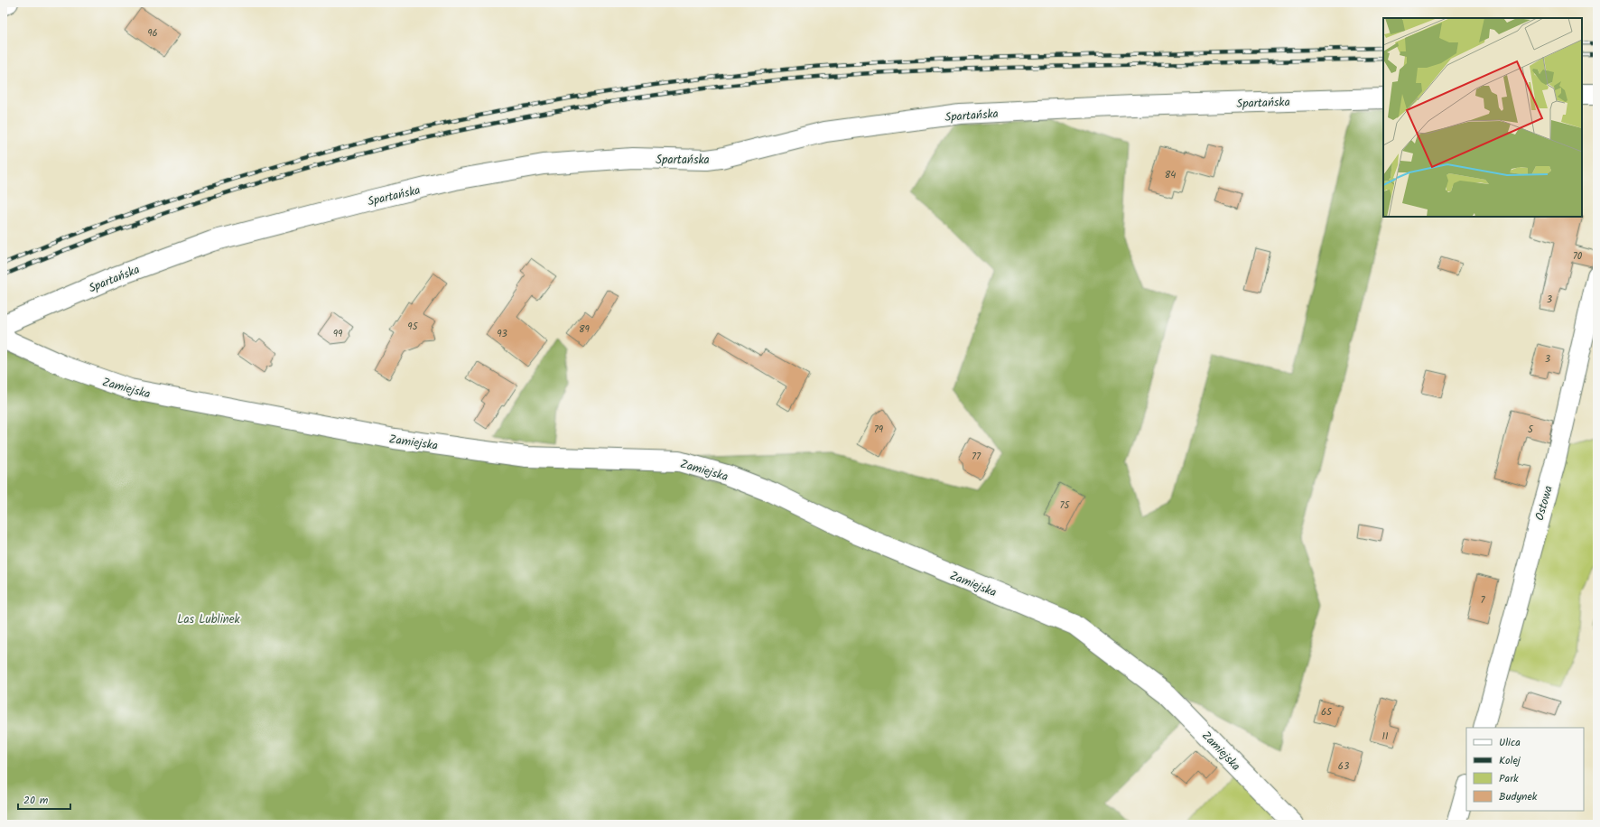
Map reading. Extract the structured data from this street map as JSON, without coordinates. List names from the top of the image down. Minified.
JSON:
{"streets":{"street":["Spartańska","Zamiejska","Ostowa"]},"parks":["Las Lublinek"],"house_numbers":["96","84","70","3","95","89","99","93","3","79","5","77","75","7","65","11","63"],"legend":["Ulica","Kolej","Park","Budynek"],"scale_bar":"20 m"}
